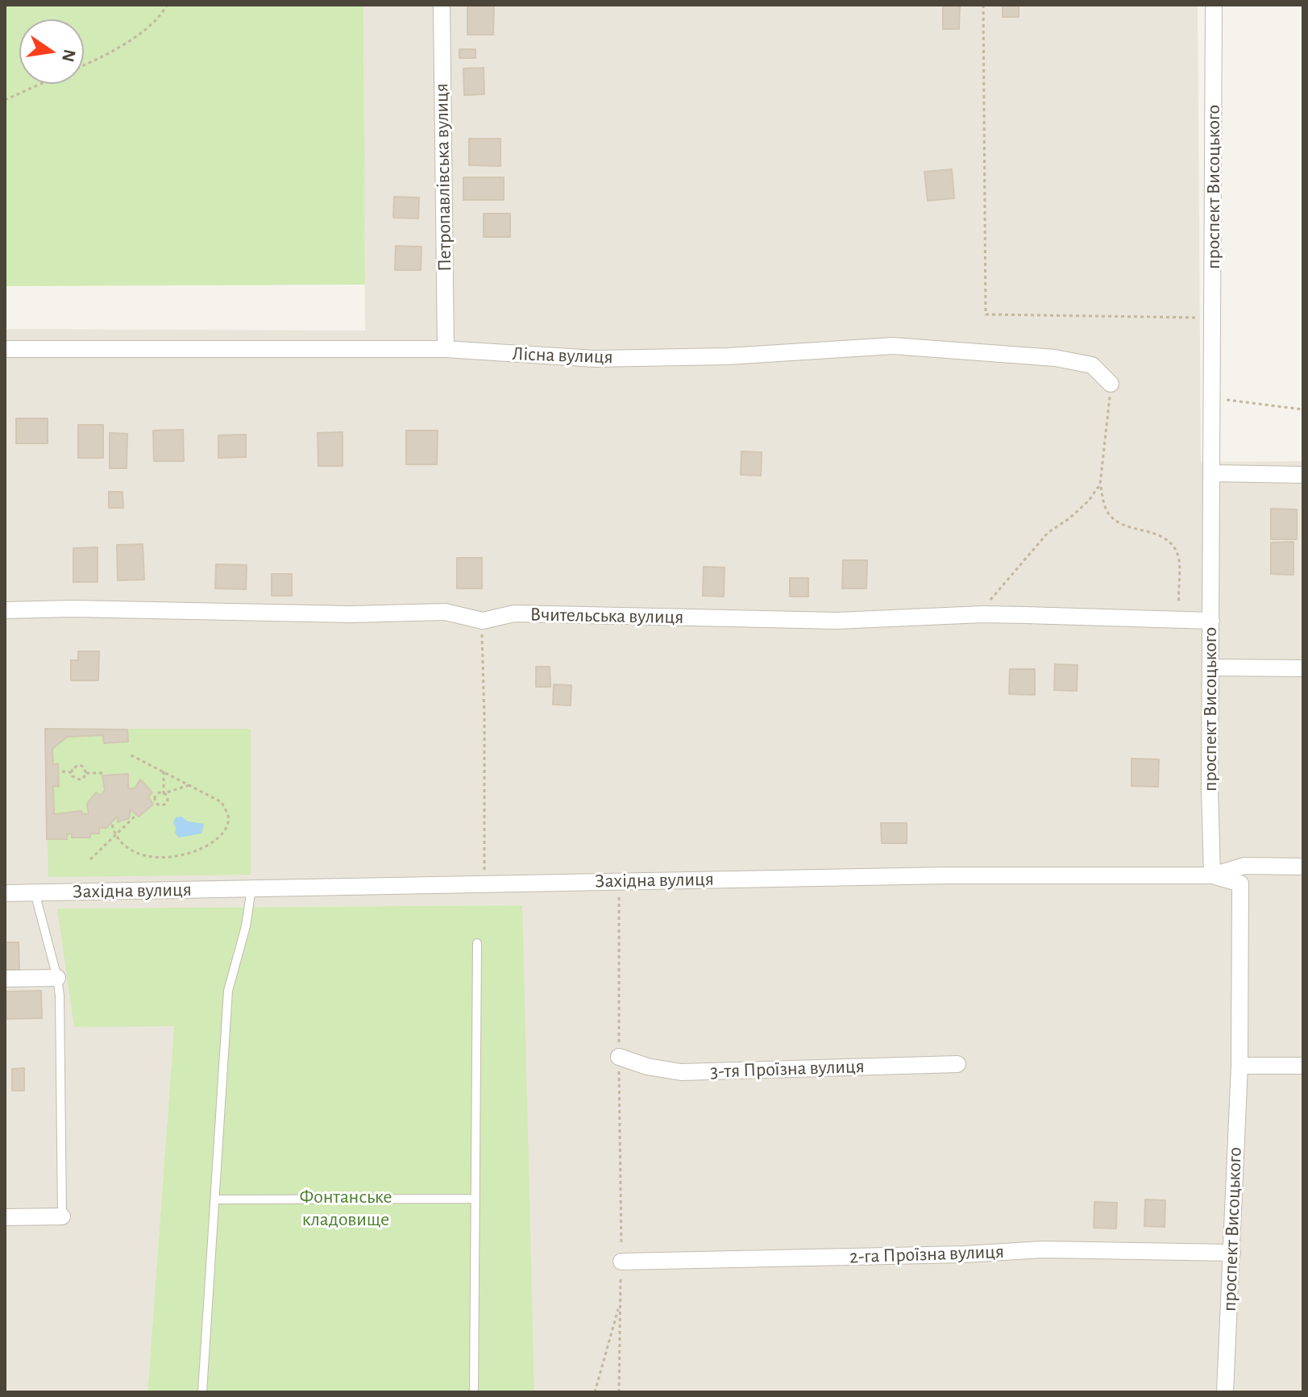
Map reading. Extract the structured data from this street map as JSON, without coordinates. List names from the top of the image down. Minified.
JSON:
{"streets":{"street":["Петропавлівська вулиця","проспект Висоцького","Лісна вулиця","Вчительська вулиця","Західна вулиця","3-тя Проїзна вулиця","2-га Проїзна вулиця"]},"crossings":[["Петропавлівська вулиця","Лісна вулиця"],["проспект Висоцького","Вчительська вулиця"],["проспект Висоцького","Західна вулиця"],["проспект Висоцького","2-га Проїзна вулиця"]],"parks":["Фонтанське кладовище"],"north":"right"}
